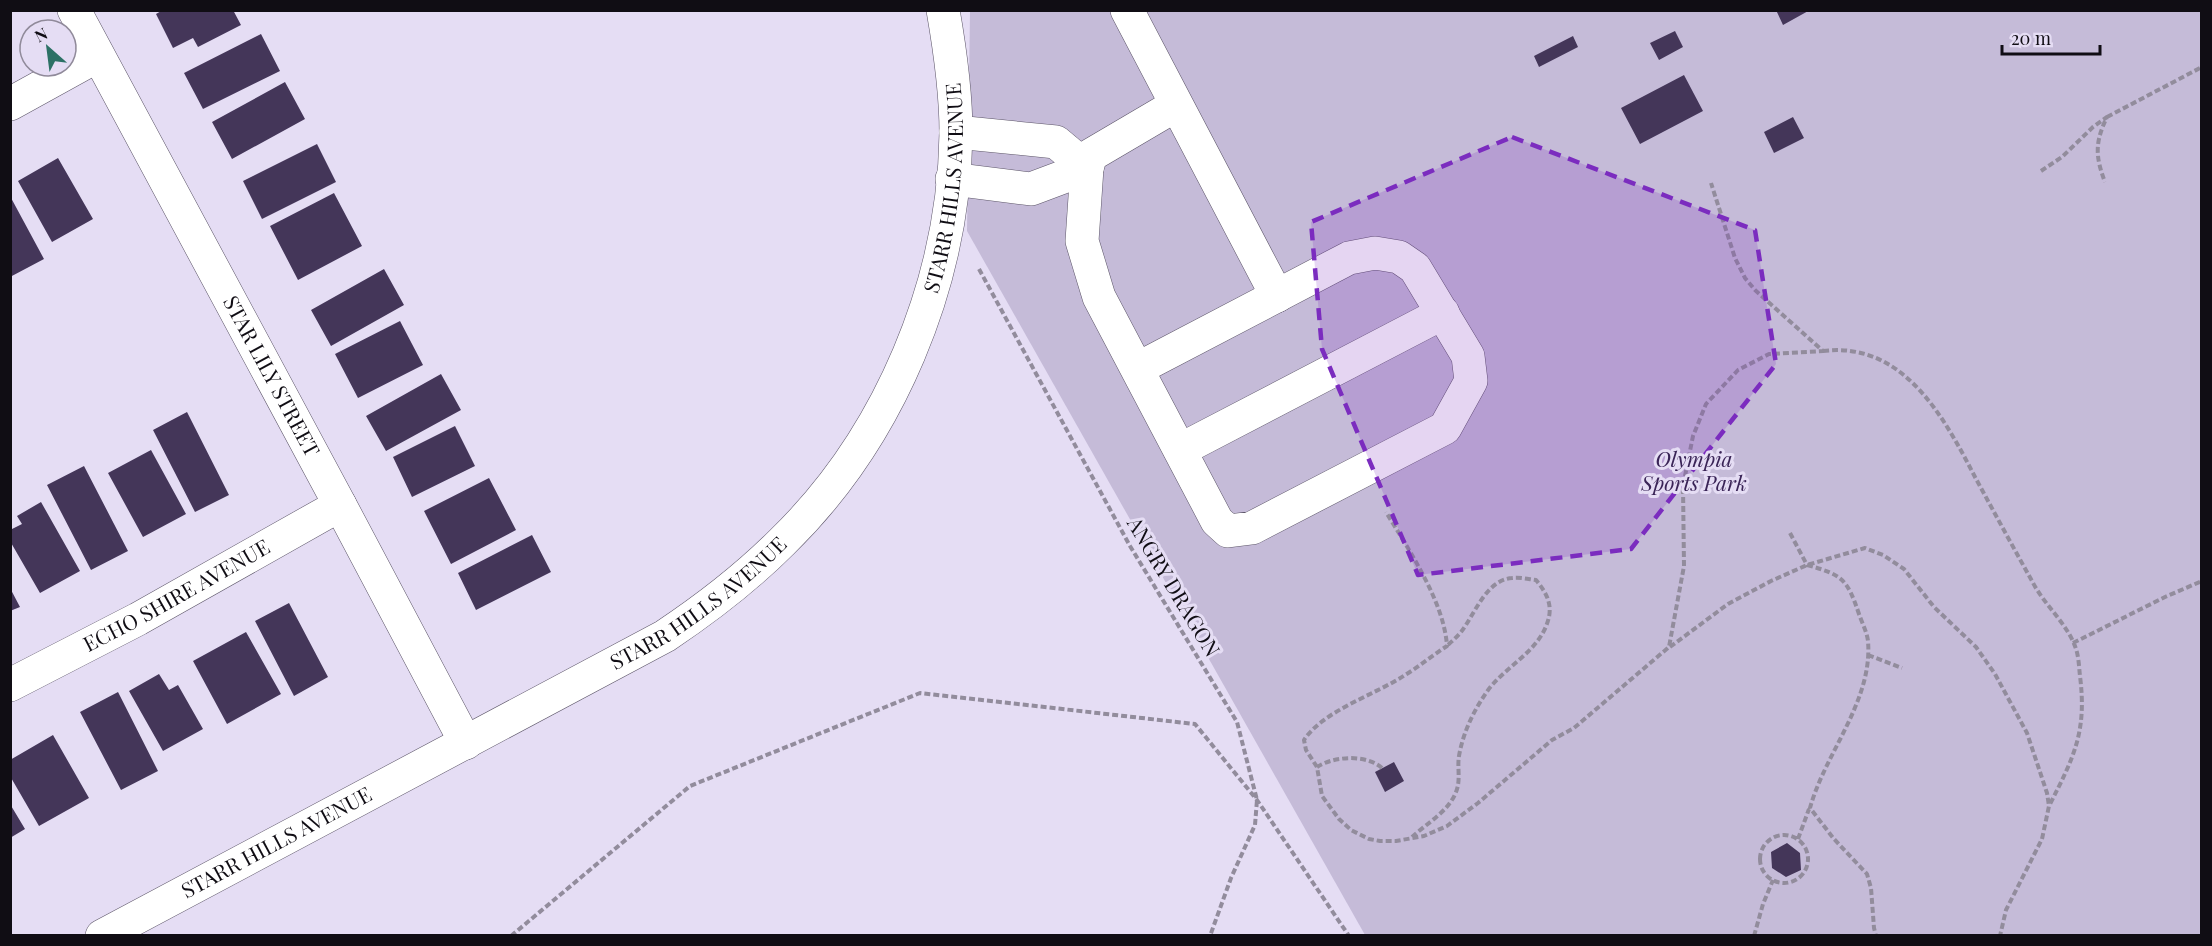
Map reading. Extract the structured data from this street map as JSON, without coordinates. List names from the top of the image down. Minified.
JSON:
{"streets":{"street":["STARR HILLS AVENUE","STAR LILY STREET","ECHO SHIRE AVENUE"],"path":["ANGRY DRAGON"]},"crossings":[["STARR HILLS AVENUE","STAR LILY STREET"],["STAR LILY STREET","ECHO SHIRE AVENUE"]],"parks":["Olympia Sports Park"],"scale_bar":"20 m","north":"top left"}
